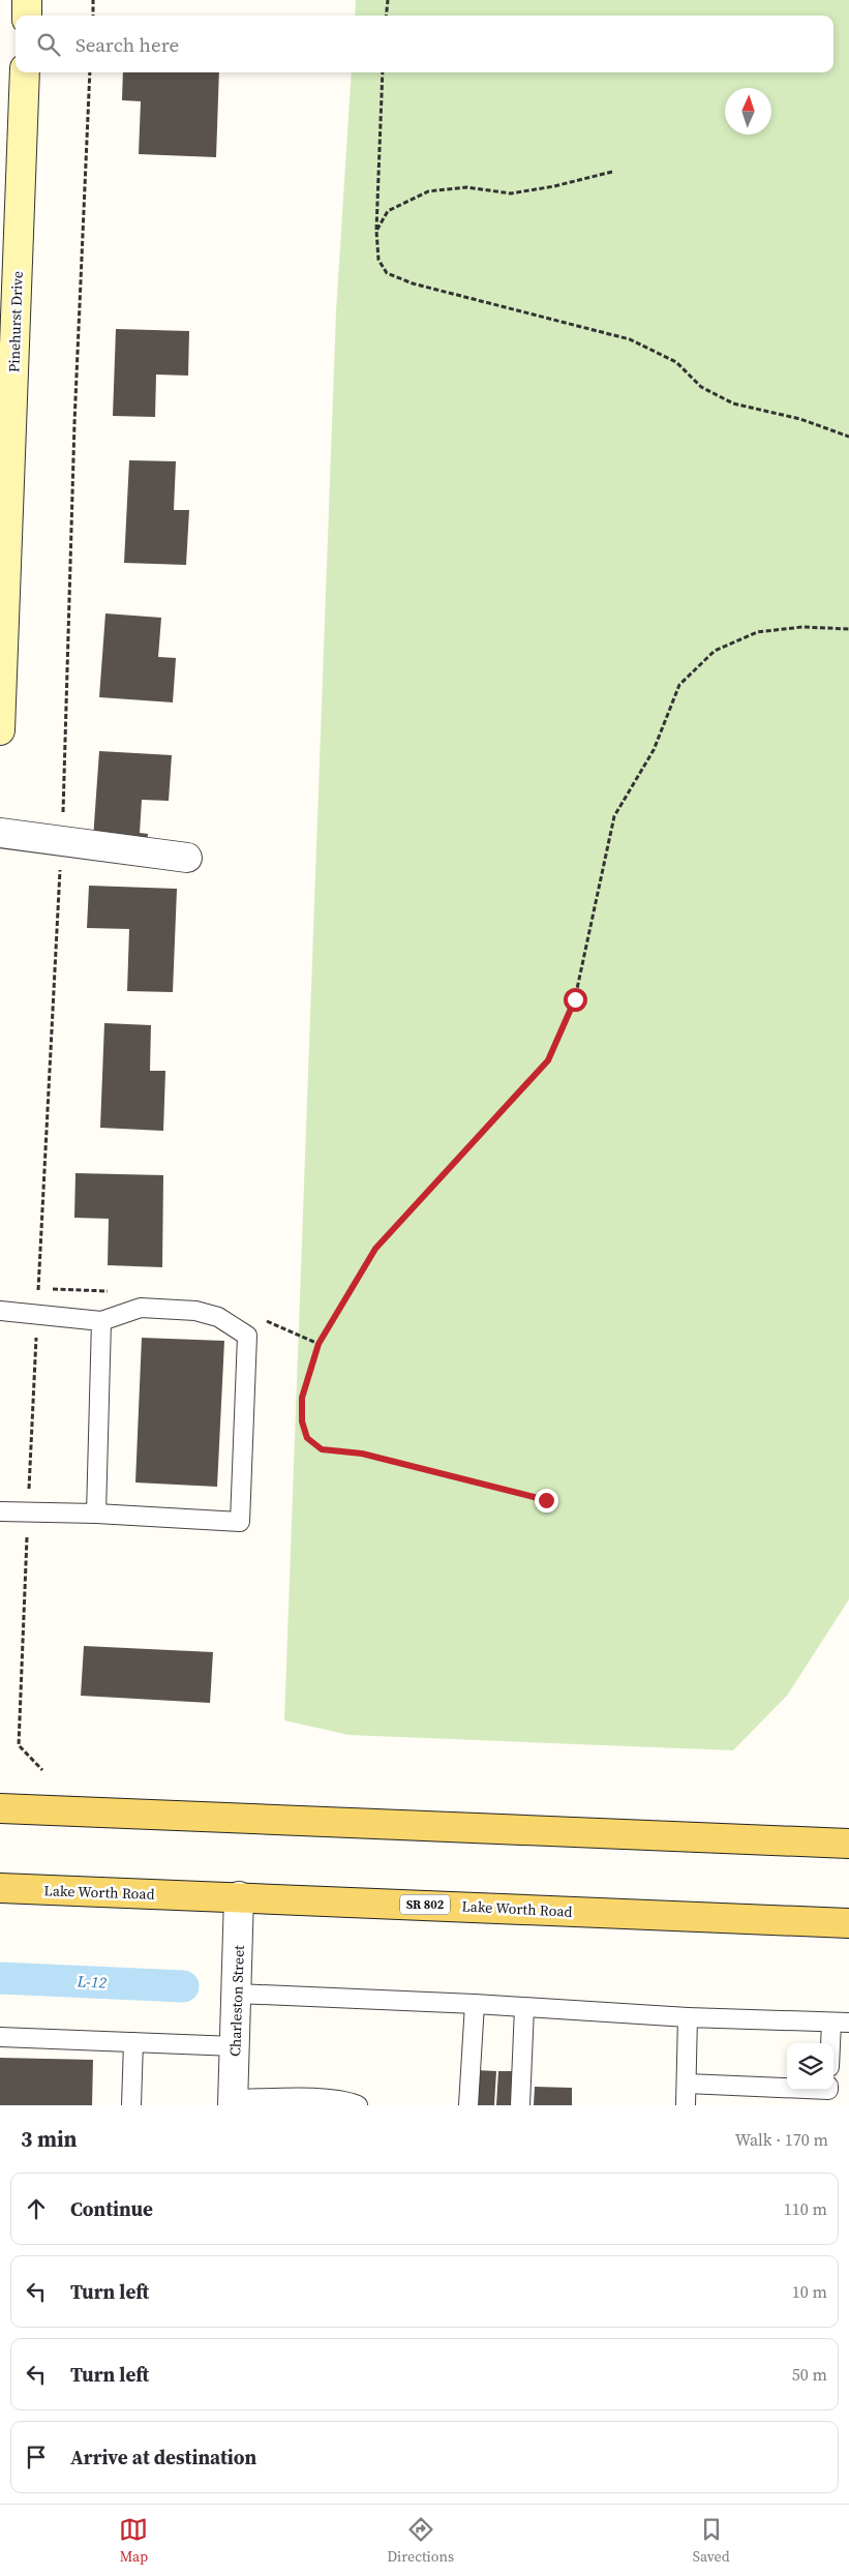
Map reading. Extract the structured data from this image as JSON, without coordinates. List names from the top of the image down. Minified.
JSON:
{"streets":{"main road":["Lake Worth Road","SR 802"],"street":["Pinehurst Drive","Charleston Street"]},"crossings":[["Lake Worth Road","Charleston Street"]],"water":["L-12"],"north":"top","page":{"search":"Search here","heading":["3 min","Walk · 170 m"],"list":[["Continue","110 m"],["Turn left","10 m"],["Turn left","50 m"],"Arrive at destination"],"nav":["Map","Directions","Saved"]}}
